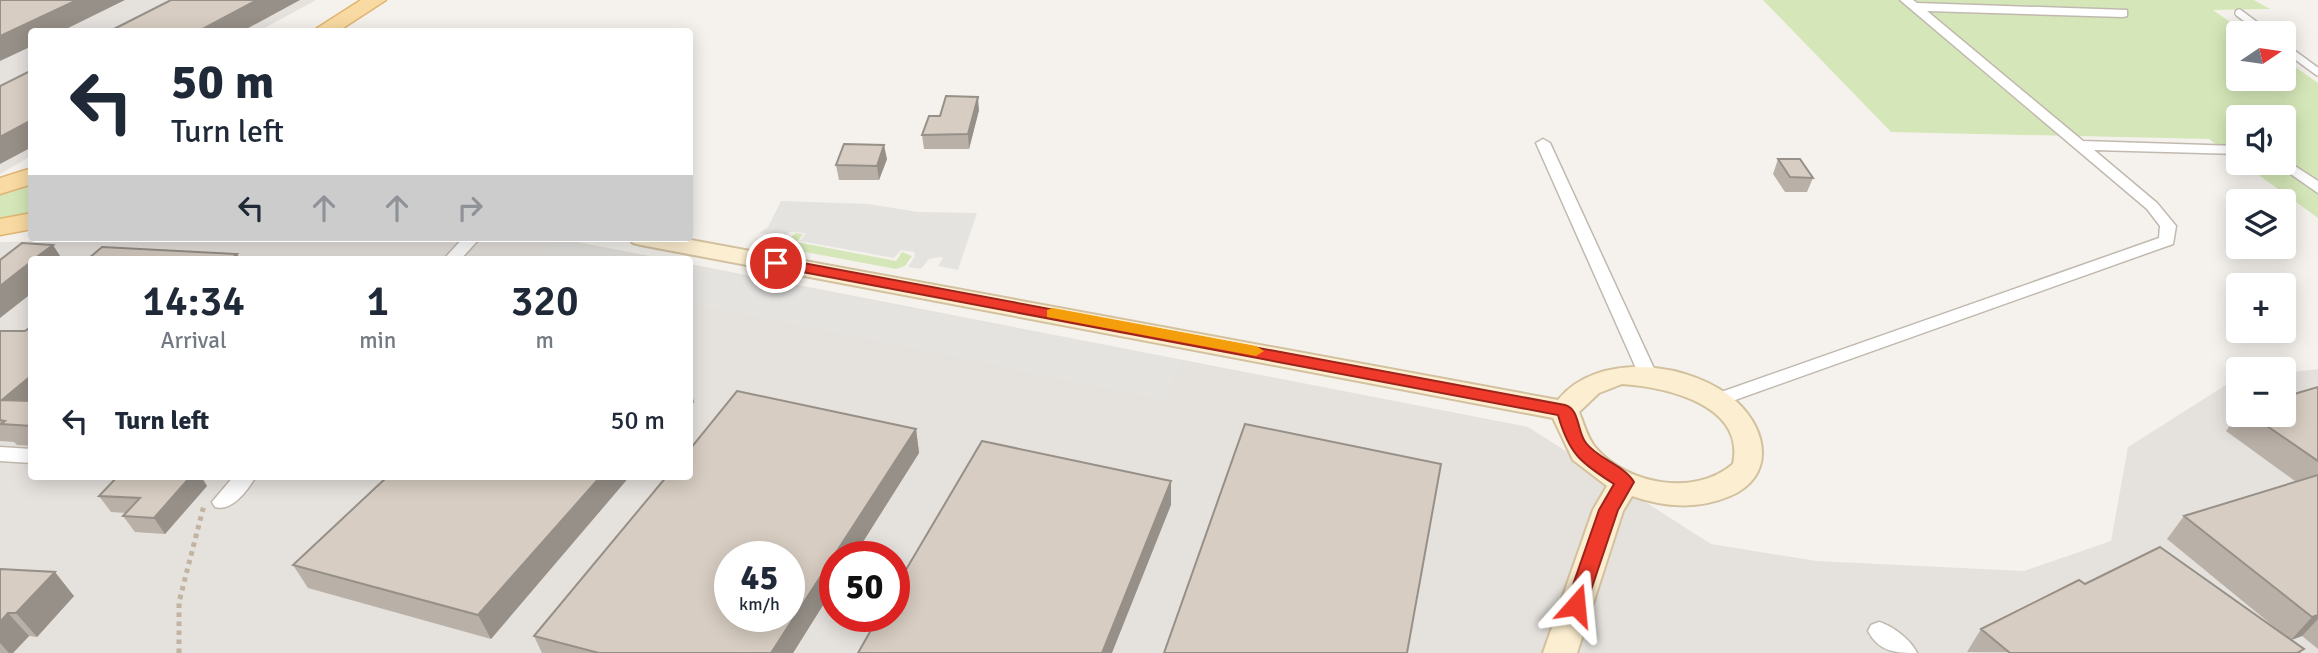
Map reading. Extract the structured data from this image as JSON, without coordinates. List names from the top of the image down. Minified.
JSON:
{"north":"right","page":{"map_buttons":["+","−"],"turn":["50 m","Turn left"],"eta":["14:34","Arrival","1","min","320","m"],"list":[{"name":"Turn left","value":"50 m"}],"speed":"45 km/h","limit":"50"}}
